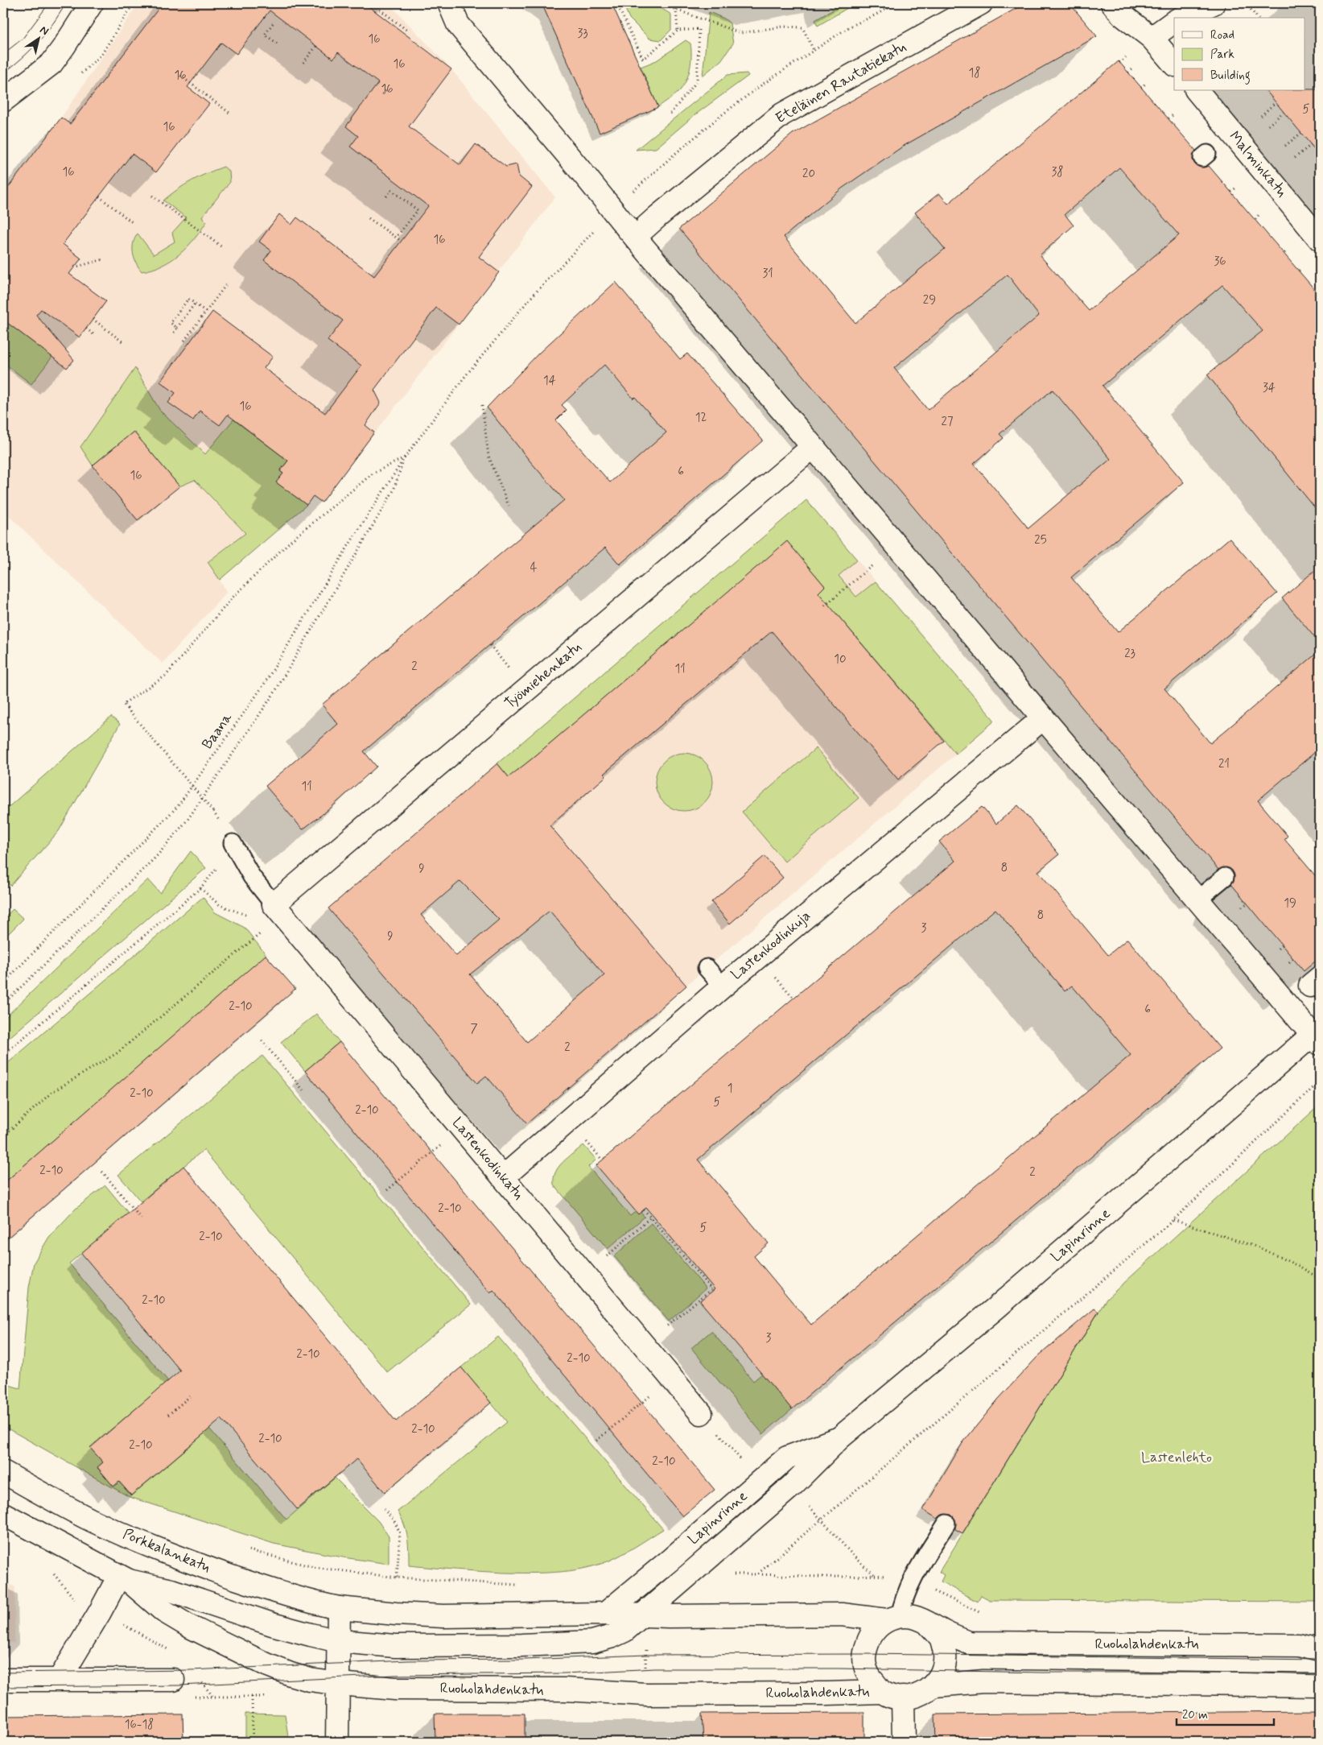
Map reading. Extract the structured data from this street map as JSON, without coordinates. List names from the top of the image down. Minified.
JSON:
{"streets":{"street":["Eteläinen Rautatiekatu","Malminkatu","Työmiehenkatu","Lastenkodinkuja","Lastenkodinkatu","Lapinrinne","Porkkalankatu","Ruoholahdenkatu"],"path":["Baana"]},"crossings":[["Työmiehenkatu","Lastenkodinkatu"],["Lastenkodinkuja","Lastenkodinkatu"]],"parks":["Lastenlehto"],"house_numbers":["33","16","16","18","16","16","5","16","16","38","20","16","36","31","29","14","34","16","12","27","6","16","25","4","23","10","2","11","21","11","8","9","19","8","3","9","2-10","6","7","2","1","2-10","5","2-10","2-10","2","2-10","5","2-10","2-10","3","2-10","2-10","2-10","2-10","2-10","2-10","16-18"],"legend":["Road","Park","Building"],"scale_bar":"20 m","north":"top right"}
